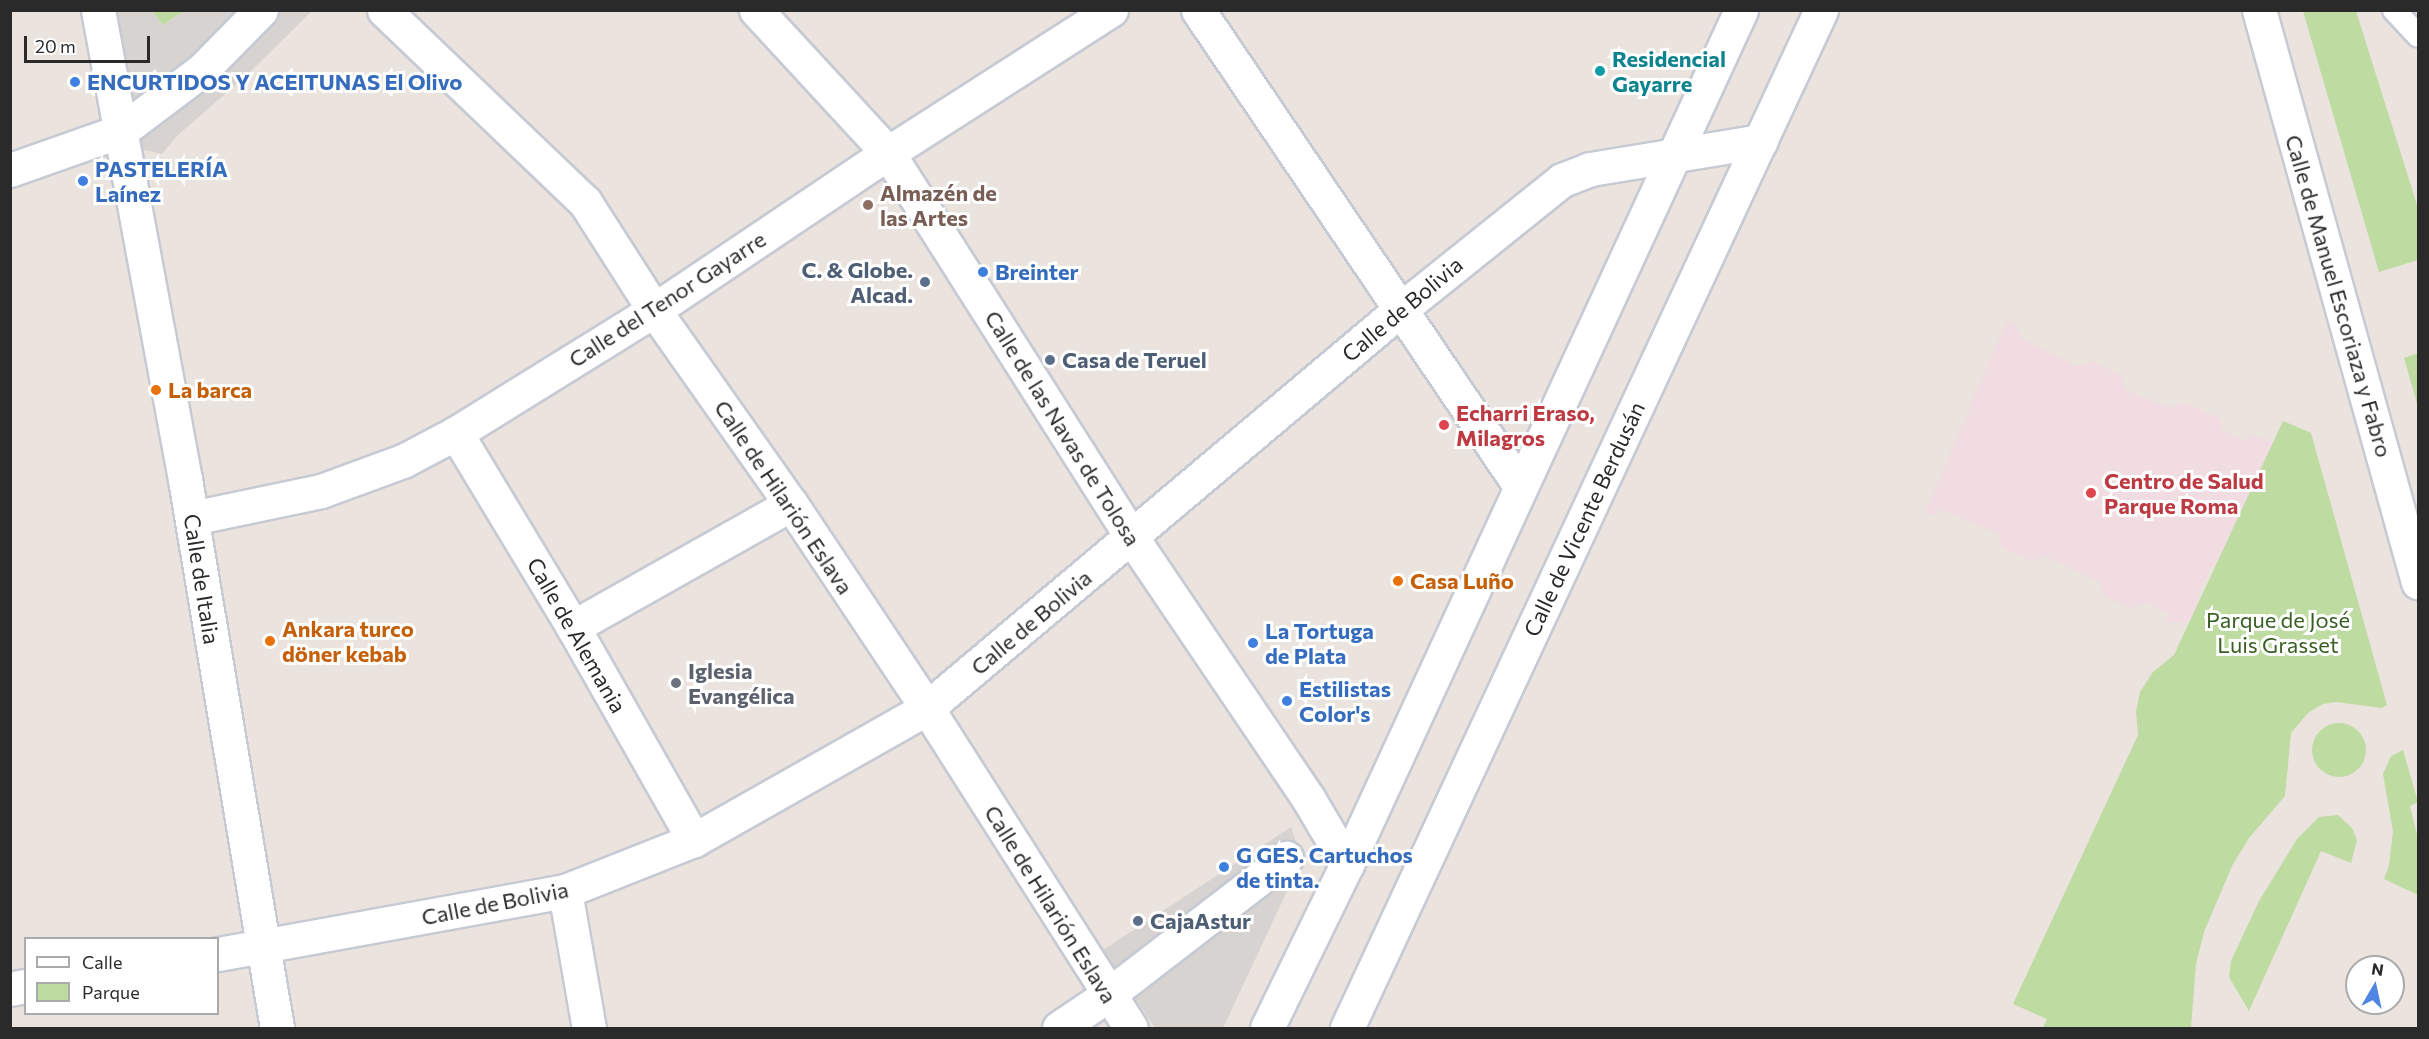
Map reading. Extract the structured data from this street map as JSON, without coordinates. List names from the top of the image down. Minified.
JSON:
{"streets":{"street":["Calle de Manuel Escoriaza y Fabro","Calle del Tenor Gayarre","Calle de Bolivia","Calle de las Navas de Tolosa","Calle de Hilarión Eslava","Calle de Vicente Berdusán","Calle de Italia","Calle de Alemania"]},"crossings":[["Calle del Tenor Gayarre","Calle de las Navas de Tolosa"],["Calle del Tenor Gayarre","Calle de Hilarión Eslava"],["Calle del Tenor Gayarre","Calle de Italia"],["Calle del Tenor Gayarre","Calle de Alemania"],["Calle de Bolivia","Calle de las Navas de Tolosa"],["Calle de Bolivia","Calle de Hilarión Eslava"],["Calle de Bolivia","Calle de Vicente Berdusán"],["Calle de Bolivia","Calle de Italia"],["Calle de Bolivia","Calle de Alemania"]],"parks":["Parque de José Luis Grasset"],"places":["Residencial Gayarre","ENCURTIDOS Y ACEITUNAS El Olivo","PASTELERÍA Laínez","Almazén de las Artes","Breinter","C. & Globe. Alcad.","Casa de Teruel","La barca","Echarri Eraso, Milagros","Centro de Salud Parque Roma","Casa Luño","Ankara turco döner kebab","La Tortuga de Plata","Iglesia Evangélica","Estilistas Color's","G GES. Cartuchos de tinta.","CajaAstur"],"legend":["Calle","Parque"],"scale_bar":"20 m","north":"top"}
